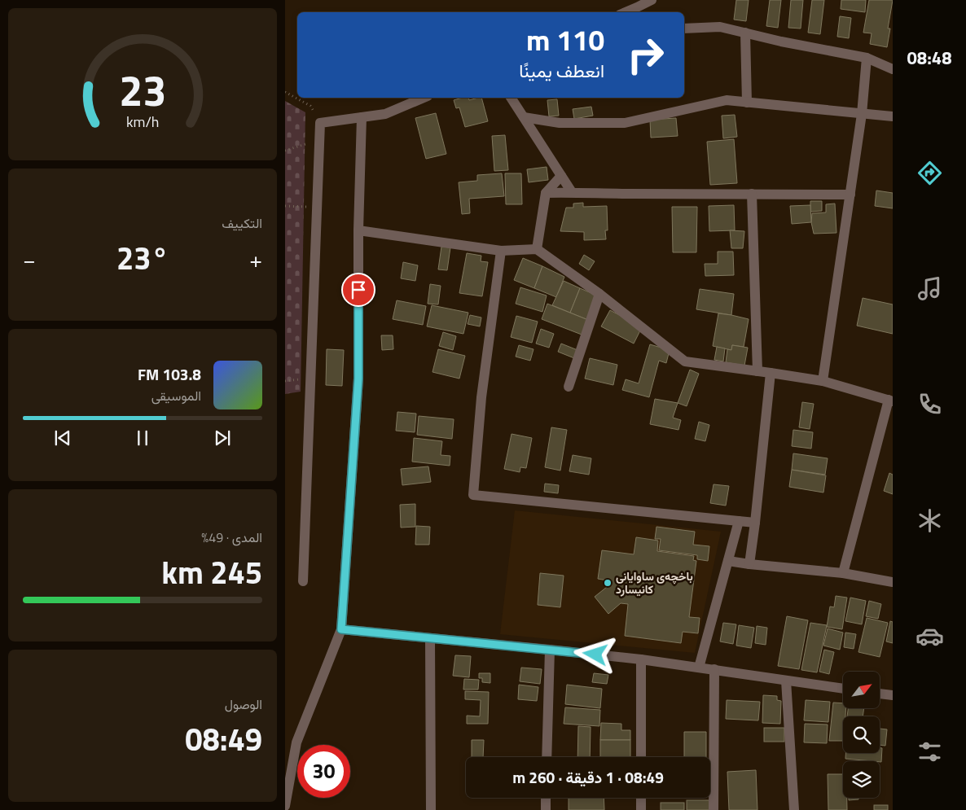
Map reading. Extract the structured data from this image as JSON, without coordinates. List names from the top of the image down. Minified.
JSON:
{"places":["باخچەی ساوایانی کانیسارد"],"north":"top right","page":{"tabs":"08:48","turn":["110 m","انعطف يمينًا"],"tile":["التكييف",["المدى · 49%","245 km"],["الوصول","08:49"]],"heat":["−","23°","+"],"song":["103.8 FM","الموسيقى"],"limit":"30","trip":"08:49 · 1 دقيقة · 260 m","gauge":["23","km/h"]}}
